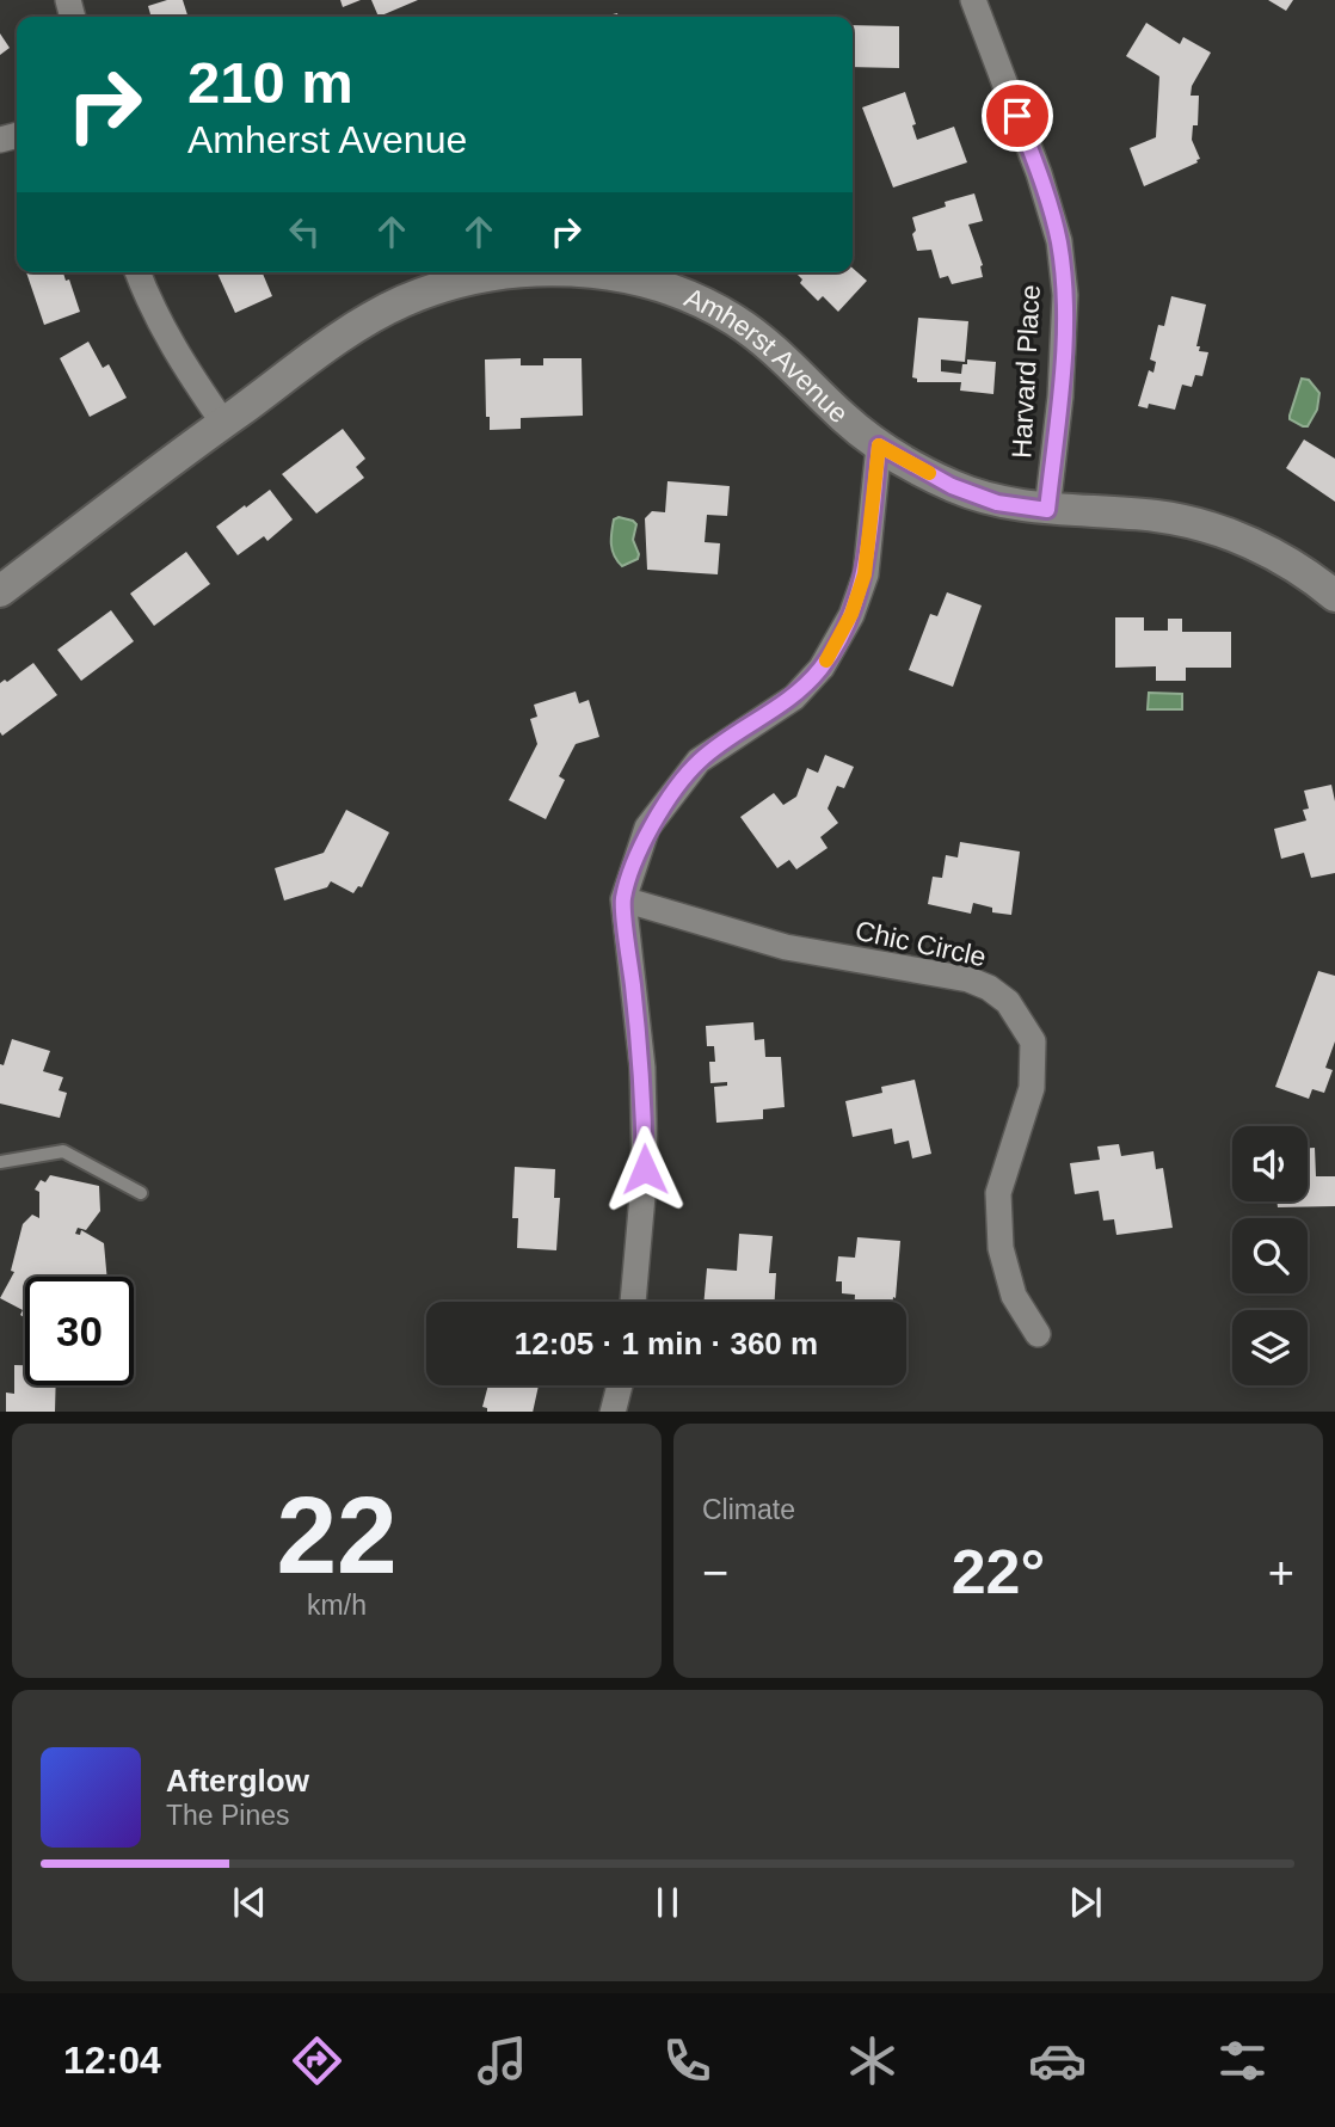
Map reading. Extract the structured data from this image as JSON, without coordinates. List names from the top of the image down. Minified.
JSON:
{"streets":{"street":["Amherst Avenue","Harvard Place","Chic Circle"]},"crossings":[["Amherst Avenue","Harvard Place"]],"page":{"turn":["210 m","Amherst Avenue"],"limit":"30","trip":"12:05 · 1 min · 360 m","tile":[["22","km/h"],"Climate"],"heat":["−","22°","+"],"song":["Afterglow","The Pines"],"tabs":"12:04"}}
